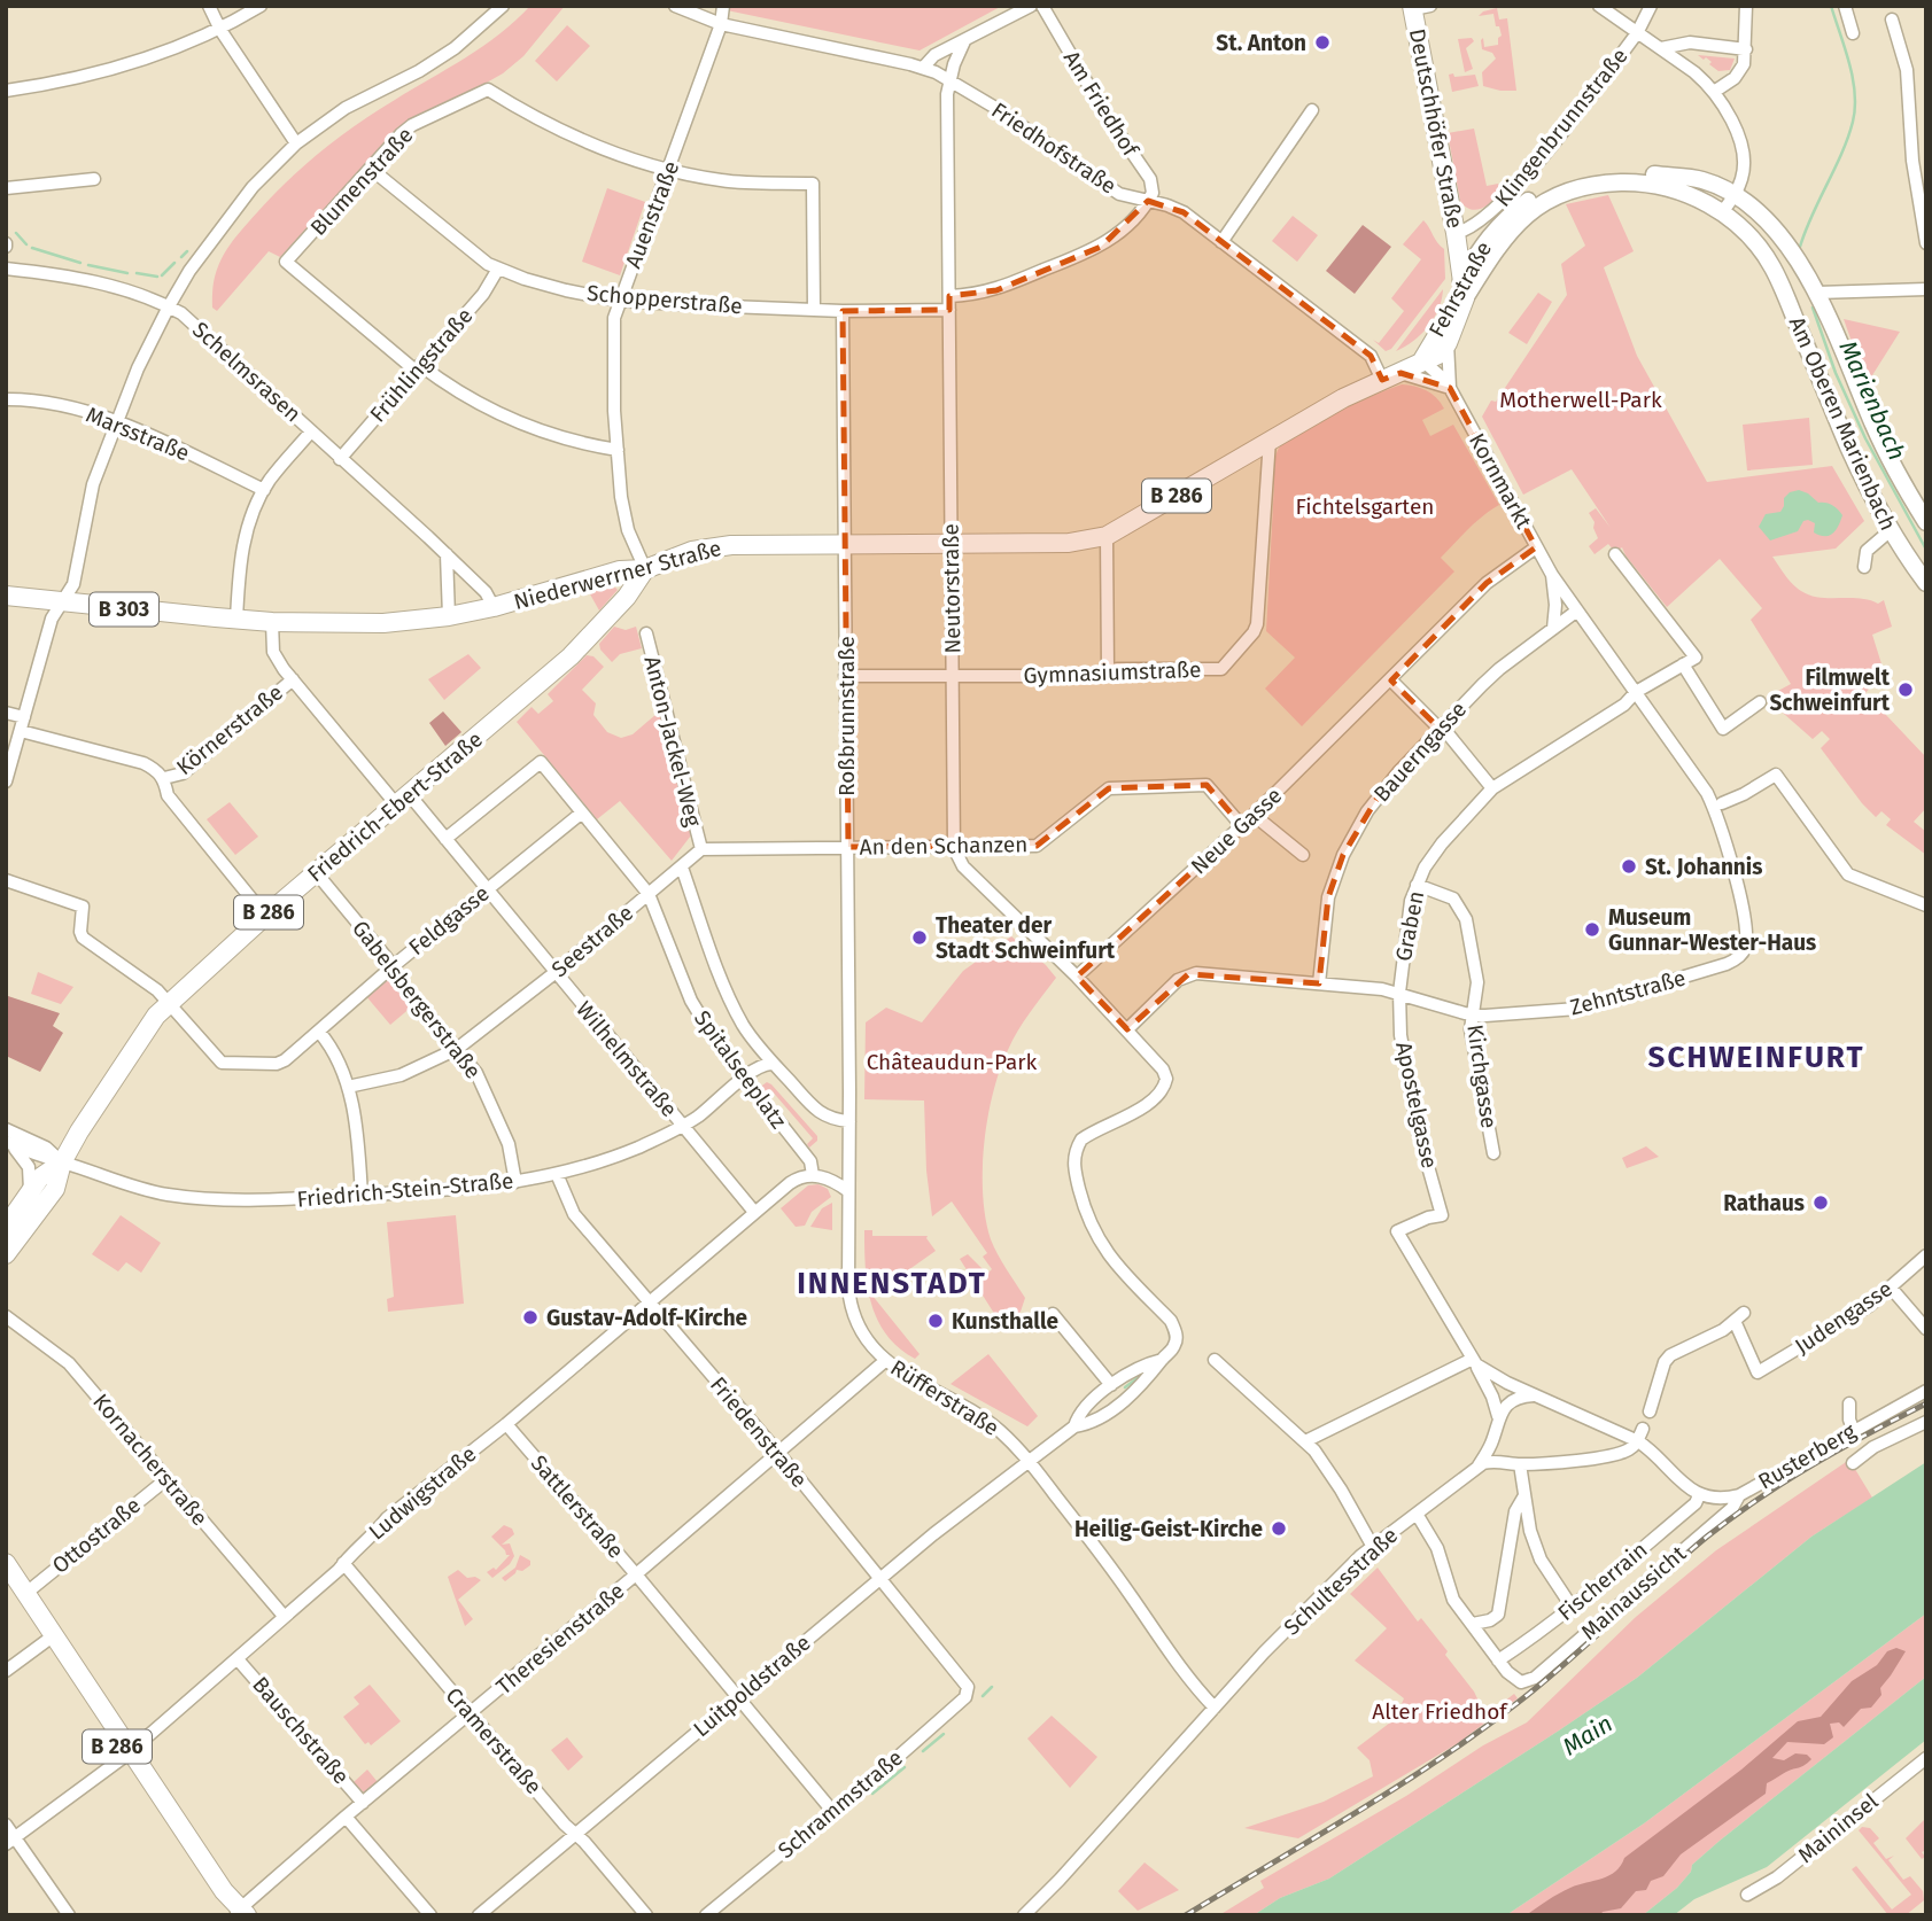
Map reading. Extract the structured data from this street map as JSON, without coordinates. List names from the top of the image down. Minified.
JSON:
{"streets":{"main road":["Deutschhöfer Straße","Fehrstraße","Am Oberen Marienbach","B 286","Niederwerrner Straße","B 303","Friedrich-Ebert-Straße"],"street":["Am Friedhof","Klingenbrunnstraße","Friedhofstraße","Blumenstraße","Auenstraße","Schopperstraße","Frühlingstraße","Schelmsrasen","Marsstraße","Kornmarkt","Neutorstraße","Gymnasiumstraße","Roßbrunnstraße","Körnerstraße","Anton-Jackel-Weg","Bauerngasse","Neue Gasse","An den Schanzen","Feldgasse","Graben","Seestraße","Zehntstraße","Gabelsbergerstraße","Wilhelmstraße","Spitalseeplatz","Kirchgasse","Apostelgasse","Friedrich-Stein-Straße","Judengasse","Rüfferstraße","Friedenstraße","Rusterberg","Kornacherstraße","Ludwigstraße","Sattlerstraße","Ottostraße","Schultesstraße","Fischerrain","Mainaussicht","Theresienstraße","Luitpoldstraße","Bauschstraße","Cramerstraße","Schrammstraße","Maininsel"]},"crossings":[["Am Friedhof","Friedhofstraße"],["Klingenbrunnstraße","Deutschhöfer Straße"],["Deutschhöfer Straße","Fehrstraße"],["Friedhofstraße","Auenstraße"],["Friedhofstraße","B 286"],["Friedhofstraße","Niederwerrner Straße"],["Friedhofstraße","Neutorstraße"],["Blumenstraße","Auenstraße"],["Blumenstraße","Schopperstraße"],["Blumenstraße","Frühlingstraße"],["Auenstraße","Schopperstraße"],["Auenstraße","Niederwerrner Straße"],["Auenstraße","Friedrich-Ebert-Straße"],["Fehrstraße","Am Oberen Marienbach"],["Fehrstraße","Kornmarkt"],["Fehrstraße","B 286"],["Schopperstraße","Frühlingstraße"],["Schopperstraße","Neutorstraße"],["Schopperstraße","Roßbrunnstraße"],["Frühlingstraße","Schelmsrasen"],["Schelmsrasen","Niederwerrner Straße"],["Kornmarkt","B 286"],["Kornmarkt","Bauerngasse"],["Kornmarkt","Neue Gasse"],["Kornmarkt","Graben"],["Kornmarkt","Zehntstraße"],["B 286","Niederwerrner Straße"],["B 286","Friedrich-Ebert-Straße"],["B 286","Friedrich-Stein-Straße"],["B 286","Ludwigstraße"],["B 286","Ottostraße"],["B 286","Theresienstraße"],["Niederwerrner Straße","Neutorstraße"],["Niederwerrner Straße","Gymnasiumstraße"],["Niederwerrner Straße","Roßbrunnstraße"],["Niederwerrner Straße","Friedrich-Ebert-Straße"],["Niederwerrner Straße","Wilhelmstraße"],["Neutorstraße","Gymnasiumstraße"],["Neutorstraße","An den Schanzen"],["Gymnasiumstraße","Roßbrunnstraße"],["Roßbrunnstraße","An den Schanzen"],["Roßbrunnstraße","Spitalseeplatz"],["Roßbrunnstraße","Rüfferstraße"],["Körnerstraße","Wilhelmstraße"],["Anton-Jackel-Weg","Seestraße"],["Bauerngasse","Zehntstraße"],["Friedrich-Ebert-Straße","Feldgasse"],["Friedrich-Ebert-Straße","Gabelsbergerstraße"],["Friedrich-Ebert-Straße","Wilhelmstraße"],["Friedrich-Ebert-Straße","Friedrich-Stein-Straße"],["Neue Gasse","An den Schanzen"],["Feldgasse","Gabelsbergerstraße"],["Feldgasse","Wilhelmstraße"],["Feldgasse","Spitalseeplatz"],["Graben","Zehntstraße"],["Graben","Kirchgasse"],["Graben","Apostelgasse"],["Seestraße","Gabelsbergerstraße"],["Seestraße","Wilhelmstraße"],["Seestraße","Spitalseeplatz"],["Zehntstraße","Kirchgasse"],["Zehntstraße","Apostelgasse"],["Gabelsbergerstraße","Friedrich-Stein-Straße"],["Wilhelmstraße","Spitalseeplatz"],["Wilhelmstraße","Friedrich-Stein-Straße"],["Wilhelmstraße","Ludwigstraße"],["Spitalseeplatz","Friedrich-Stein-Straße"],["Spitalseeplatz","Rüfferstraße"],["Spitalseeplatz","Ludwigstraße"],["Friedrich-Stein-Straße","Friedenstraße"],["Rüfferstraße","Schultesstraße"],["Rüfferstraße","Theresienstraße"],["Rüfferstraße","Luitpoldstraße"],["Friedenstraße","Ludwigstraße"],["Friedenstraße","Theresienstraße"],["Friedenstraße","Luitpoldstraße"],["Friedenstraße","Schrammstraße"],["Rusterberg","Fischerrain"],["Rusterberg","Mainaussicht"],["Kornacherstraße","Ludwigstraße"],["Kornacherstraße","Ottostraße"],["Ludwigstraße","Sattlerstraße"],["Ludwigstraße","Bauschstraße"],["Ludwigstraße","Cramerstraße"],["Sattlerstraße","Theresienstraße"],["Sattlerstraße","Luitpoldstraße"],["Sattlerstraße","Schrammstraße"],["Fischerrain","Mainaussicht"],["Theresienstraße","Bauschstraße"],["Theresienstraße","Cramerstraße"],["Luitpoldstraße","Cramerstraße"]],"districts":["SCHWEINFURT","INNENSTADT"],"water":["Marienbach","Main"],"parks":["Motherwell-Park","Fichtelsgarten","Châteaudun-Park","Alter Friedhof"],"places":["St. Anton","Filmwelt Schweinfurt","St. Johannis","Museum Gunnar-Wester-Haus","Theater der Stadt Schweinfurt","Rathaus","Gustav-Adolf-Kirche","Kunsthalle","Heilig-Geist-Kirche"]}
